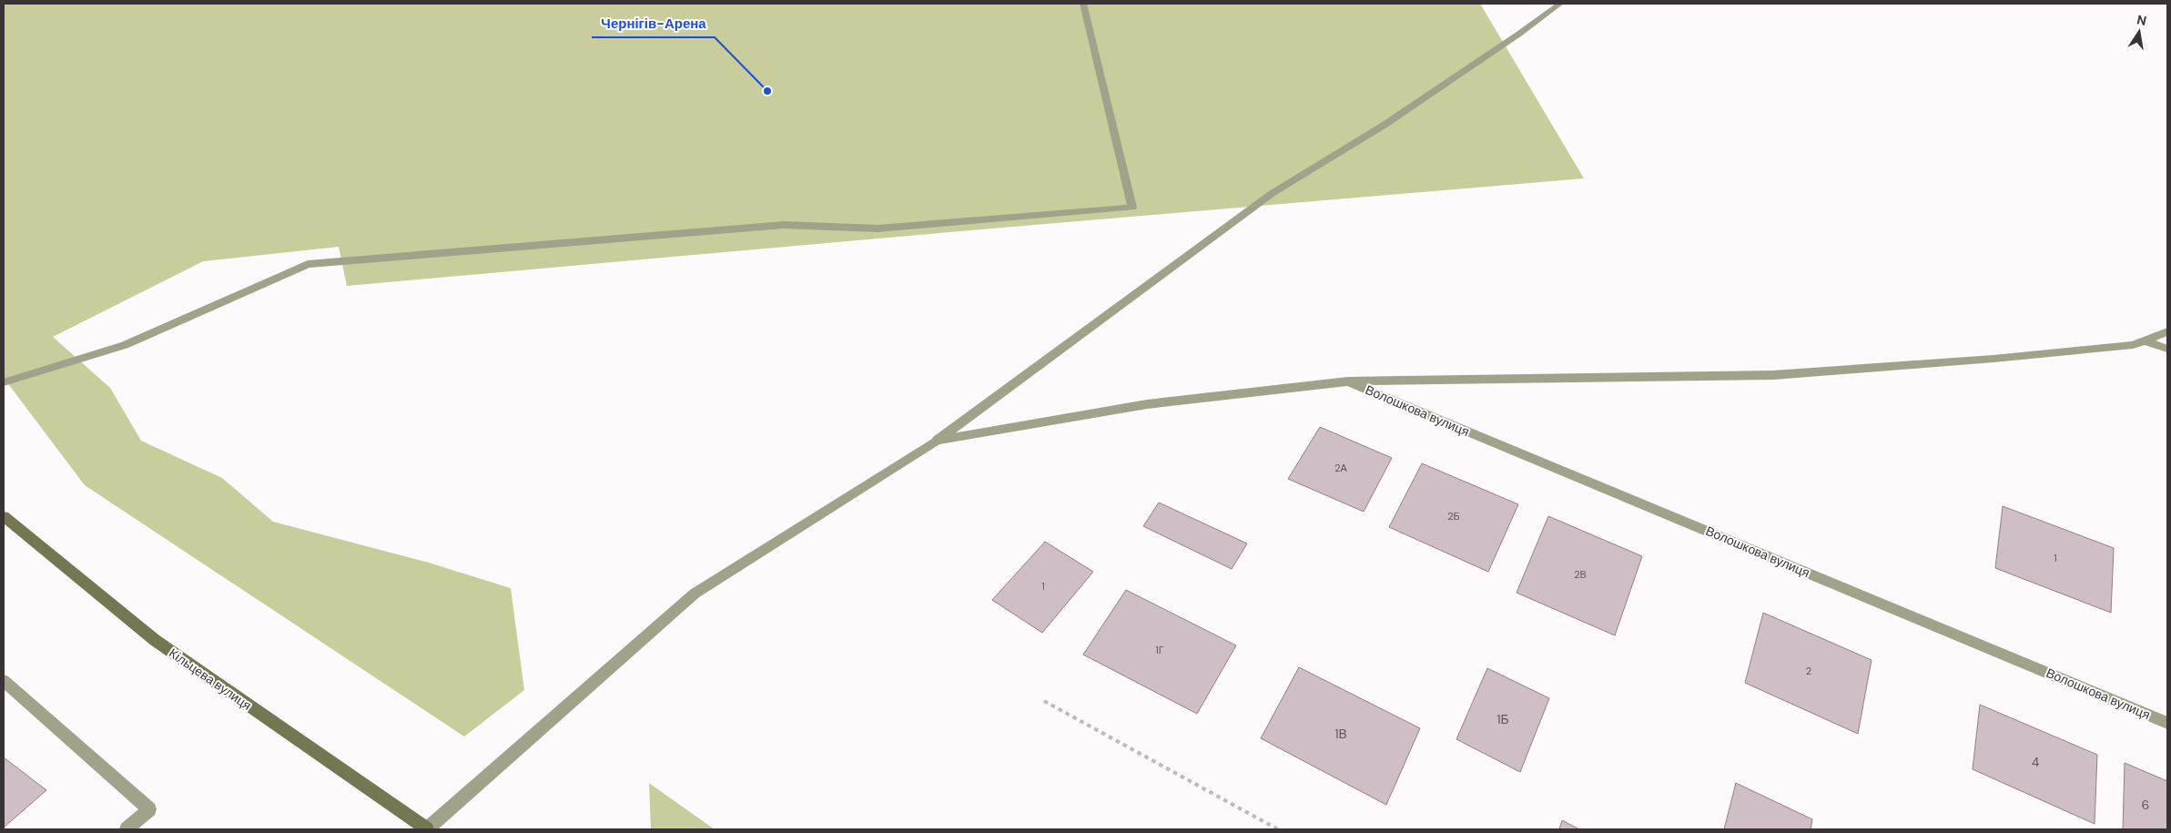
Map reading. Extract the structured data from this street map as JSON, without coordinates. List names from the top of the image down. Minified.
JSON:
{"streets":{"main road":["Кільцева вулиця"],"street":["Волошкова вулиця"]},"places":["Чернігів-Арена"],"house_numbers":["2А","2Б","1","2В","1","1Г","2","1Б","1В","4","6"],"north":"top"}
